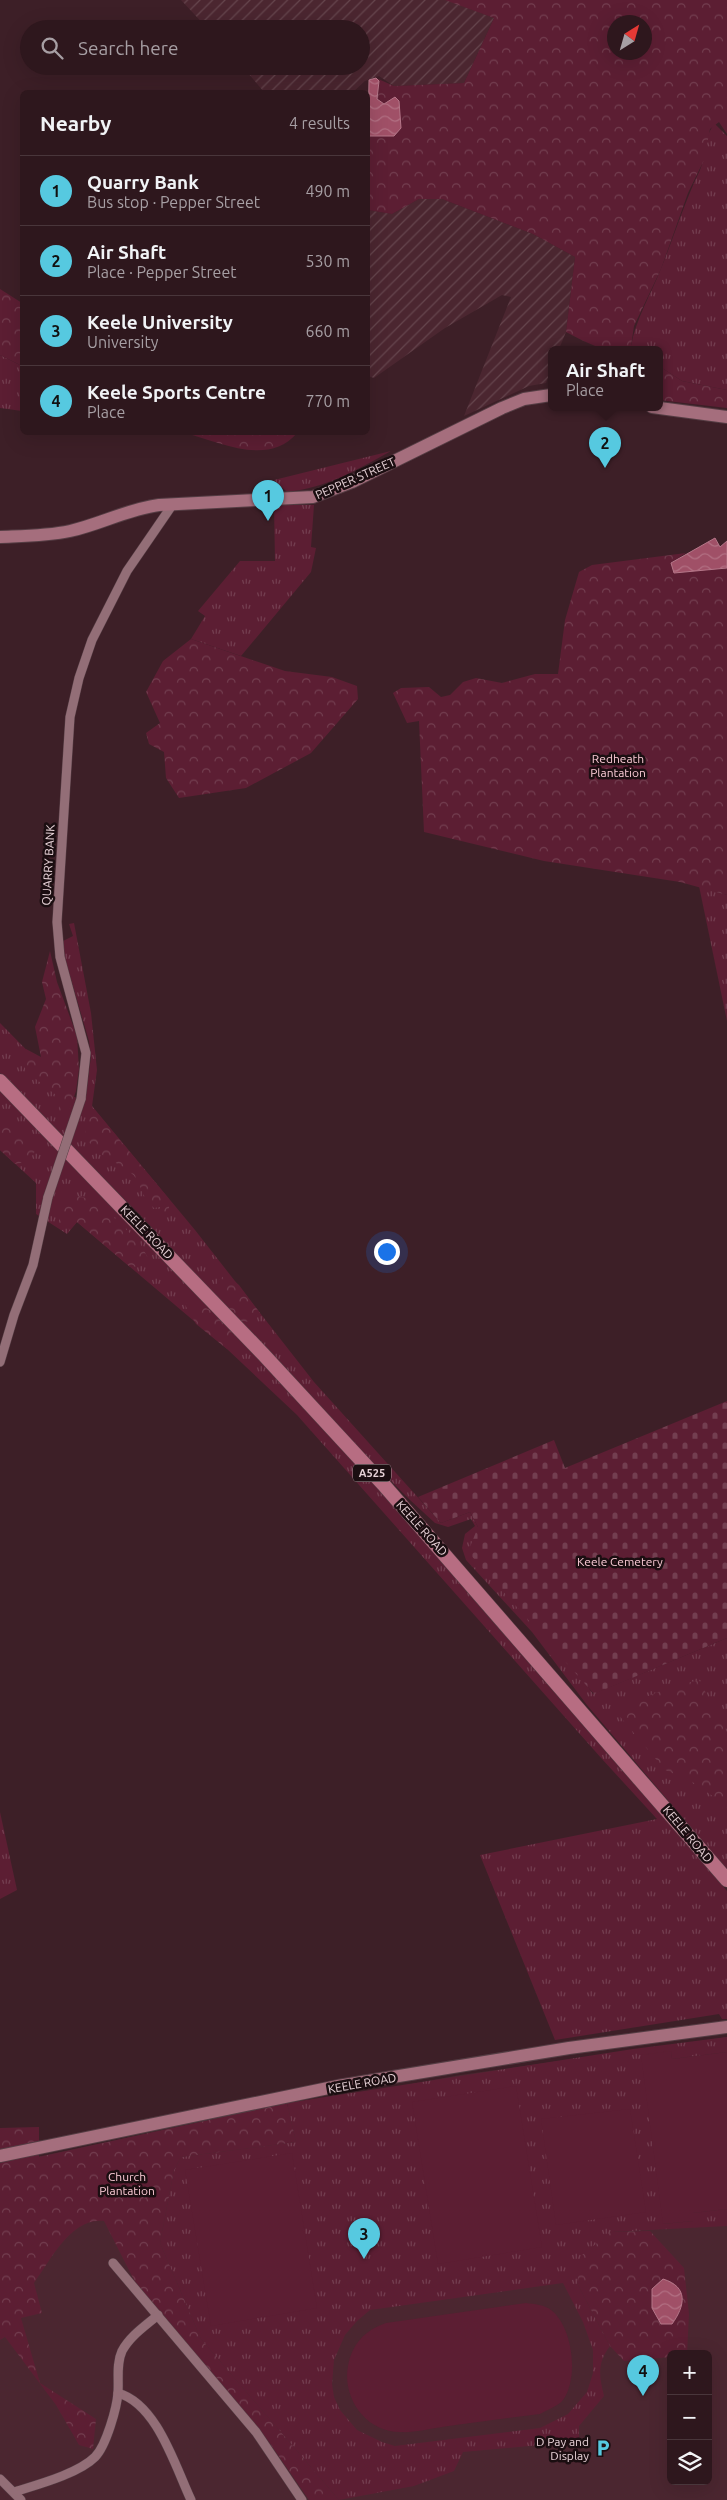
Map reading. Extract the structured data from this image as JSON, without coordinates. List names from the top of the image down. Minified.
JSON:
{"streets":{"main road":["KEELE ROAD","A525"],"street":["PEPPER STREET","QUARRY BANK"]},"crossings":[["PEPPER STREET","QUARRY BANK"]],"parks":["Redheath Plantation","Keele Cemetery","Church Plantation"],"places":{"parking":["D Pay and Display"]},"north":"top right","page":{"search":"Search here","heading":["Nearby","4 results"],"list":[{"mark":"1","name":"Quarry Bank","note":"Bus stop · Pepper Street","value":"490 m"},{"mark":"2","name":"Air Shaft","note":"Place · Pepper Street","value":"530 m"},{"mark":"3","name":"Keele University","note":"University","value":"660 m"},{"mark":"4","name":"Keele Sports Centre","note":"Place","value":"770 m"}],"popup":["Air Shaft","Place"],"pins":["2","1","3","4"],"map_buttons":["+","−"]}}
